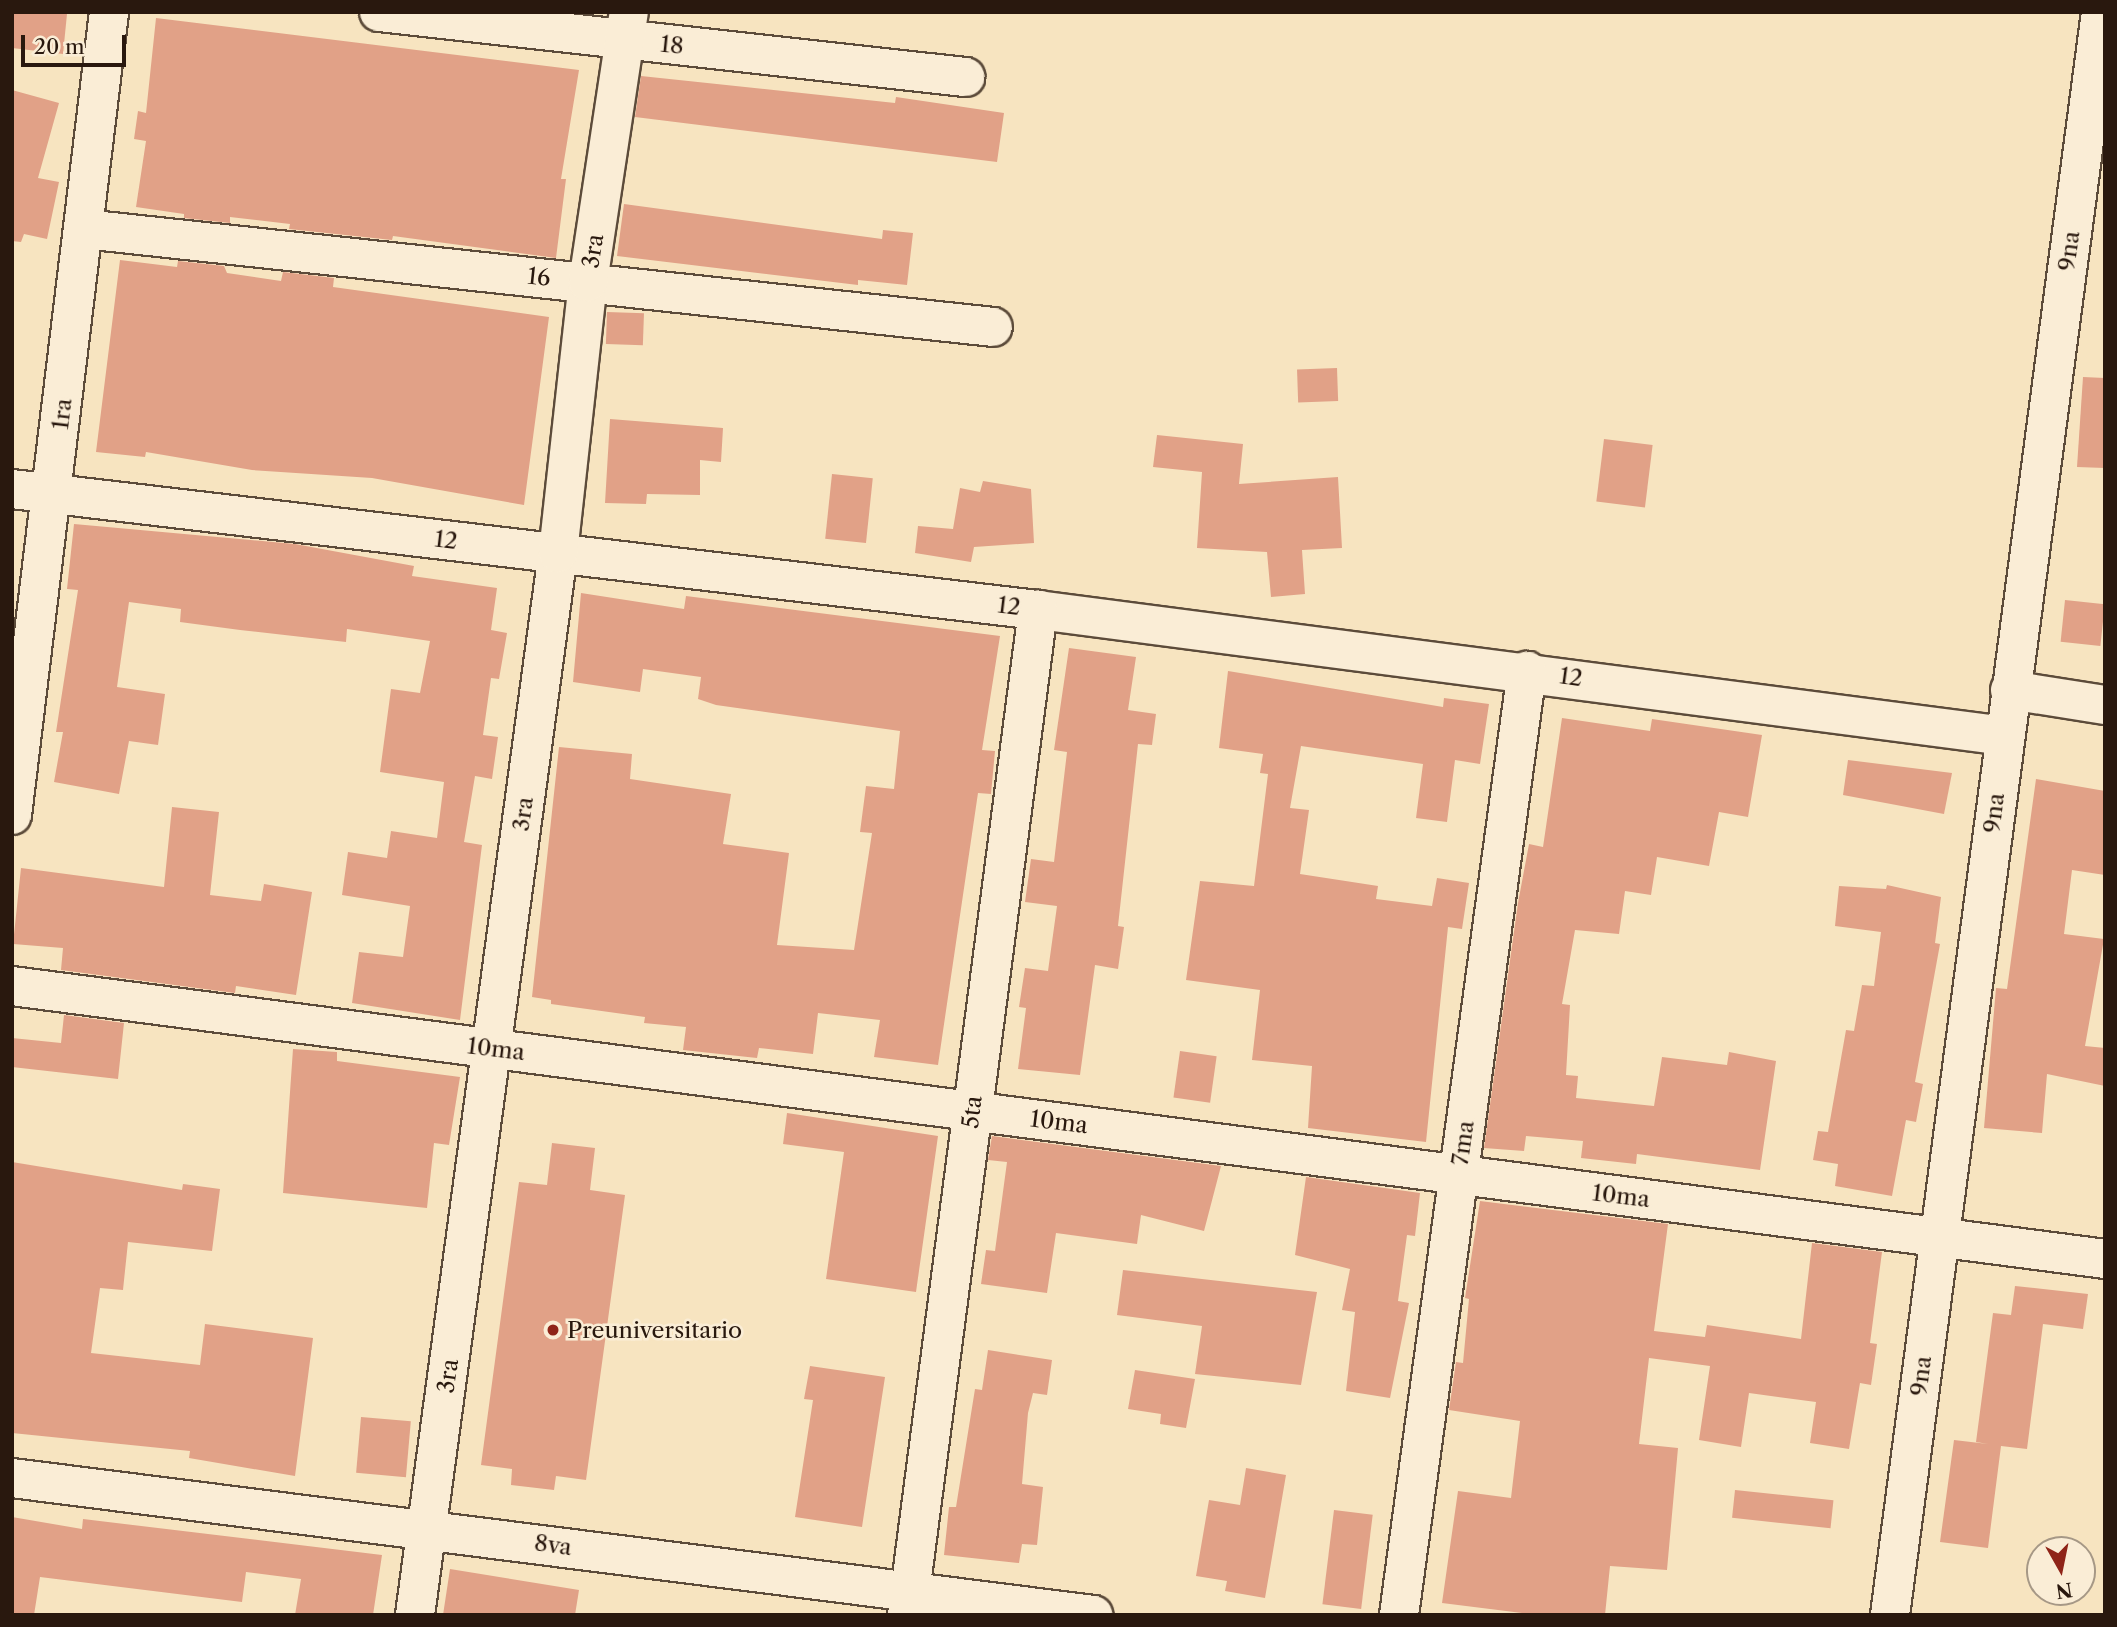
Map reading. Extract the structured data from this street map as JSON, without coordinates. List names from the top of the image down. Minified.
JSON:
{"streets":{"street":["18","3ra","9na","16","1ra","12","10ma","5ta","7ma","8va"]},"crossings":[["18","3ra"],["3ra","16"],["3ra","12"],["3ra","10ma"],["3ra","8va"],["9na","12"],["9na","10ma"],["16","1ra"],["1ra","12"],["12","5ta"],["12","7ma"],["10ma","5ta"],["10ma","7ma"],["5ta","8va"]],"places":["Preuniversitario"],"scale_bar":"20 m","north":"bottom"}
